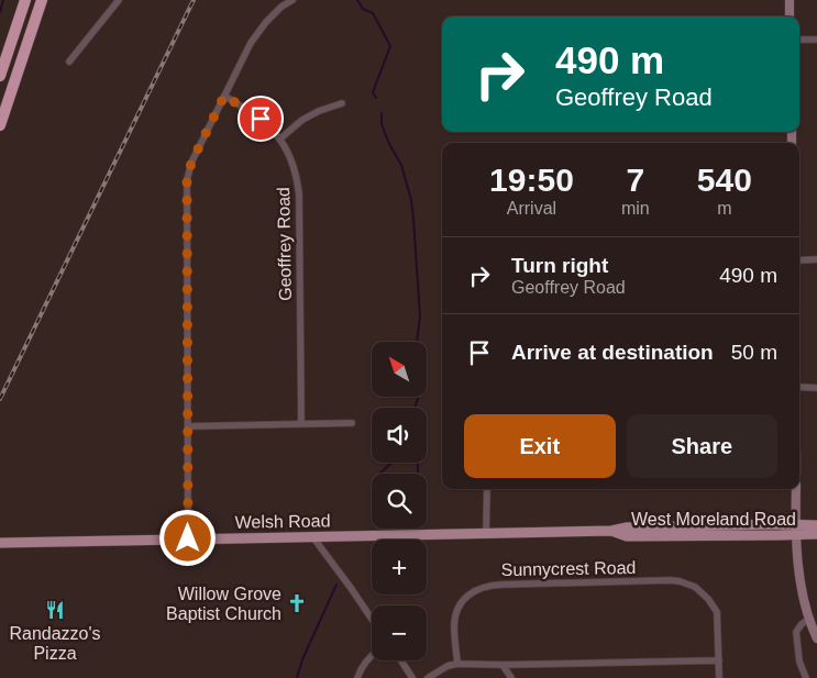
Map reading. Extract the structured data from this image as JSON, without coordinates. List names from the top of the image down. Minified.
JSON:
{"streets":{"main road":["West Moreland Road","Welsh Road"],"street":["Geoffrey Road","Sunnycrest Road"]},"crossings":[["West Moreland Road","Welsh Road"]],"places":{"church":["Willow Grove Baptist Church"],"restaurant":["Randazzo's Pizza"]},"north":"top left","page":{"turn":["490 m","Geoffrey Road"],"eta":["19:50","Arrival","7","min","540","m"],"list":[{"name":"Turn right","note":"Geoffrey Road","value":"490 m"},{"name":"Arrive at destination","value":"50 m"}],"map_buttons":["+","−"],"buttons":["Exit","Share"]}}
